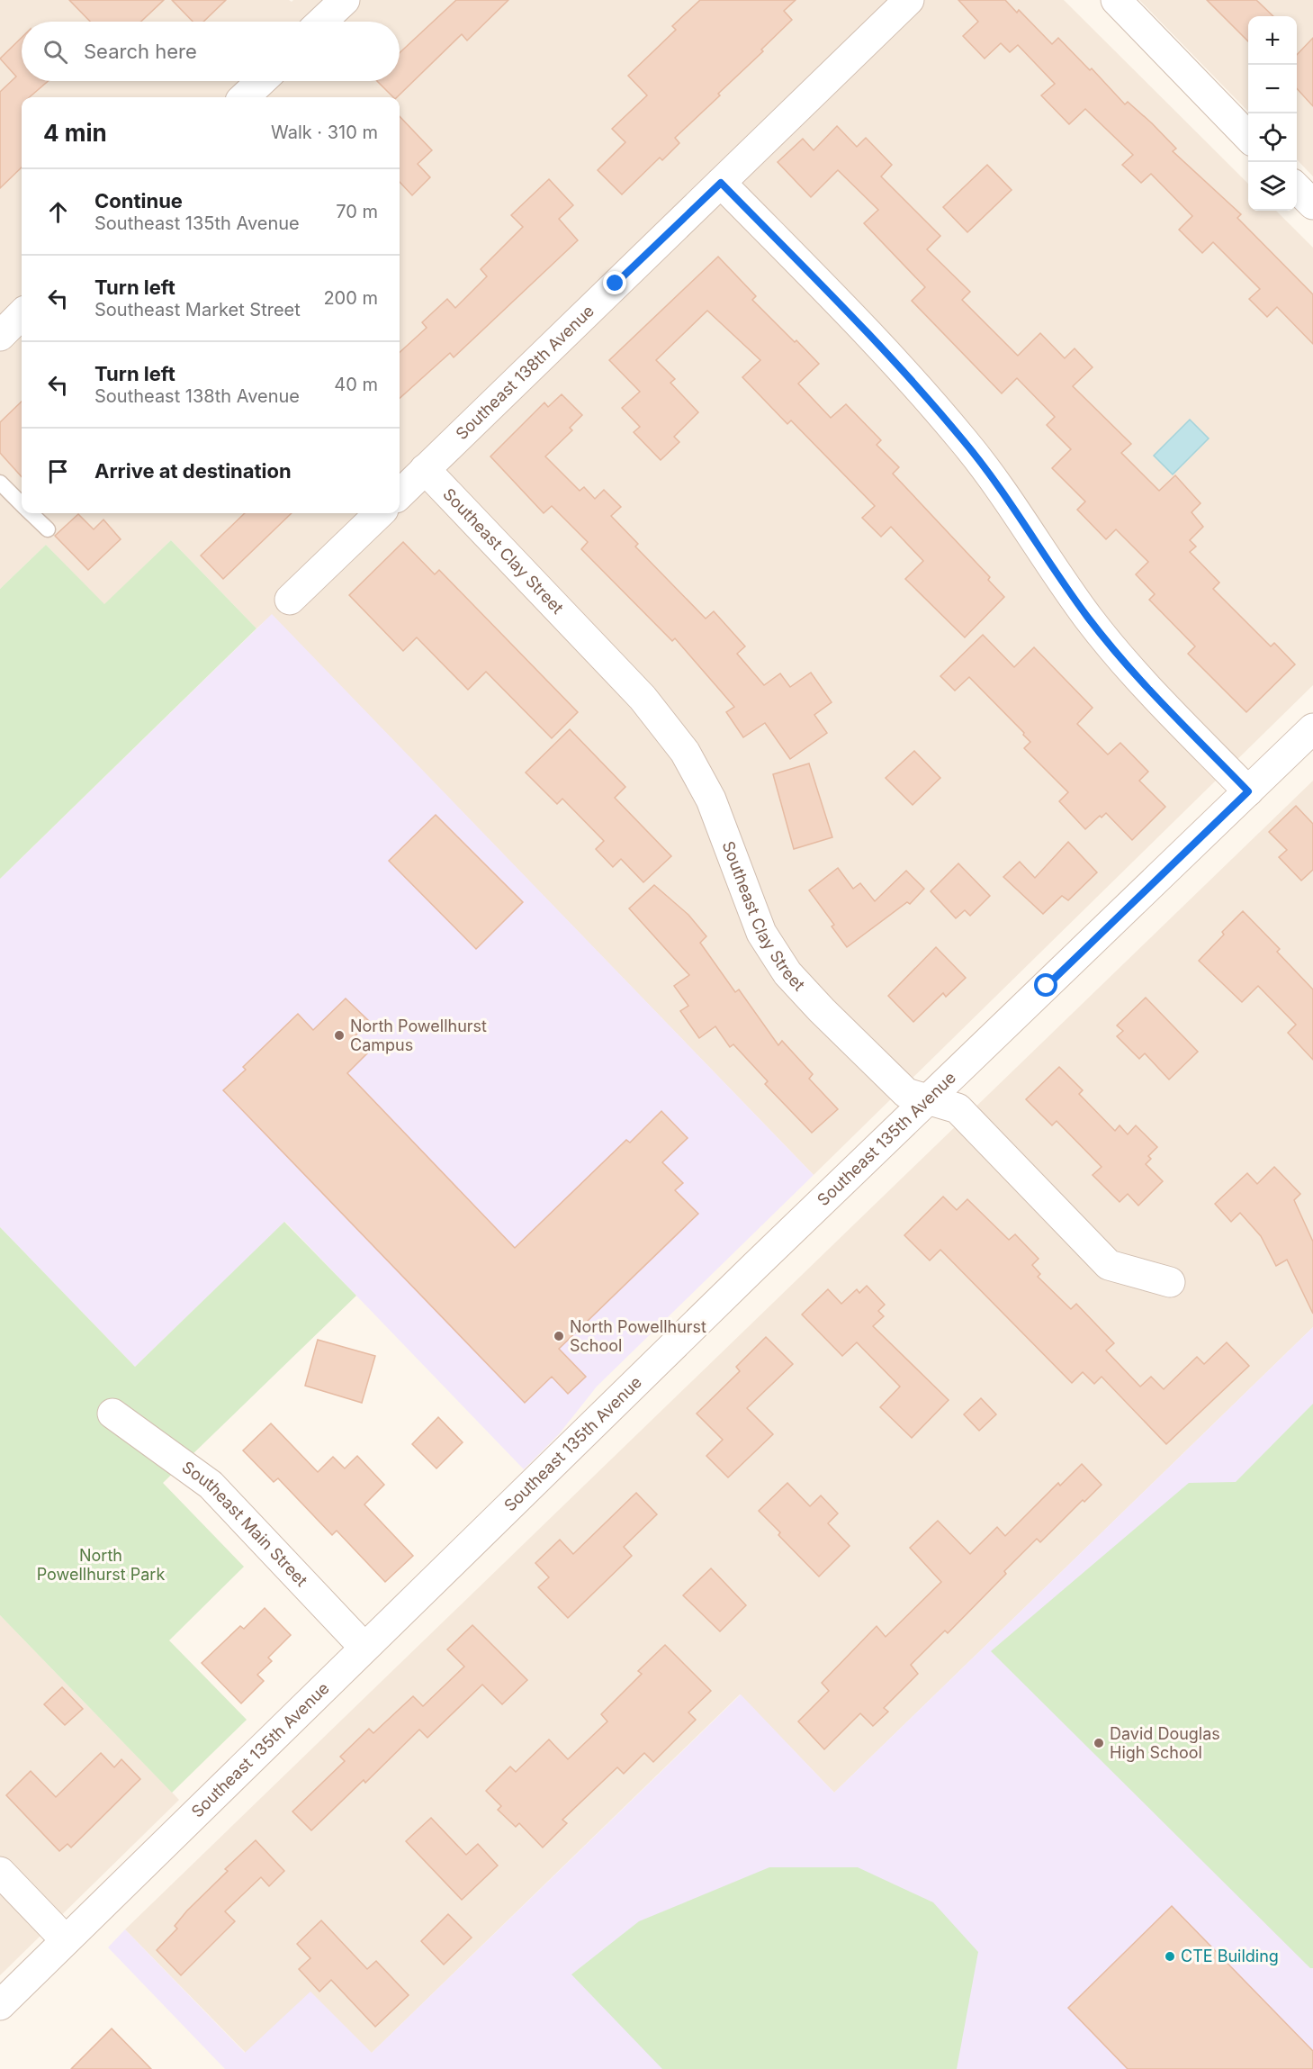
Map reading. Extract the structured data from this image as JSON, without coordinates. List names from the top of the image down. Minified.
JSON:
{"streets":{"street":["Southeast 138th Avenue","Southeast Clay Street","Southeast 135th Avenue","Southeast Main Street"]},"crossings":[["Southeast 138th Avenue","Southeast Clay Street"],["Southeast Clay Street","Southeast 135th Avenue"],["Southeast 135th Avenue","Southeast Main Street"]],"parks":["North Powellhurst Park"],"places":["North Powellhurst Campus","North Powellhurst School","David Douglas High School","CTE Building"],"page":{"map_buttons":["+","−"],"search":"Search here","heading":["4 min","Walk · 310 m"],"list":[["Continue","Southeast 135th Avenue","70 m"],["Turn left","Southeast Market Street","200 m"],["Turn left","Southeast 138th Avenue","40 m"],"Arrive at destination"]}}
